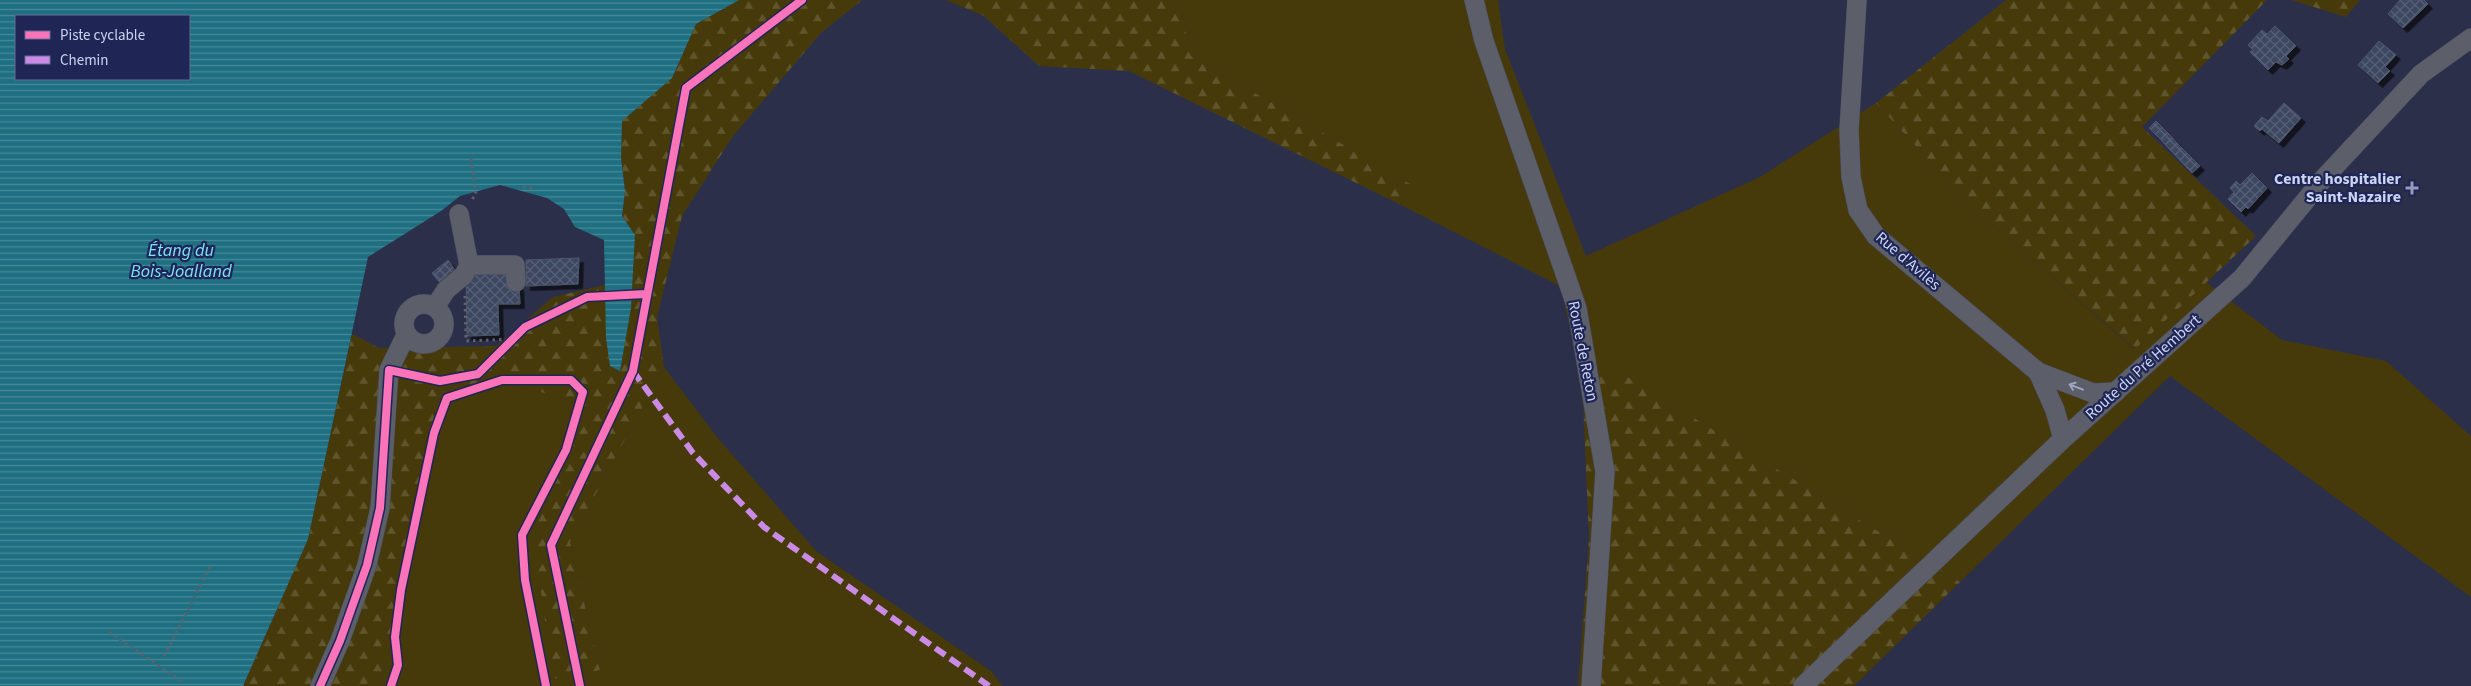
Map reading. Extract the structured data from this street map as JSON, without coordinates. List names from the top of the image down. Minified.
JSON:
{"streets":{"street":["Rue d'Avilès","Route de Reton","Route du Pré Hembert"]},"crossings":[["Rue d'Avilès","Route du Pré Hembert"]],"water":["Étang du Bois-Joalland"],"places":{"health":["Centre hospitalier Saint-Nazaire"]},"legend":["Piste cyclable","Chemin"]}
